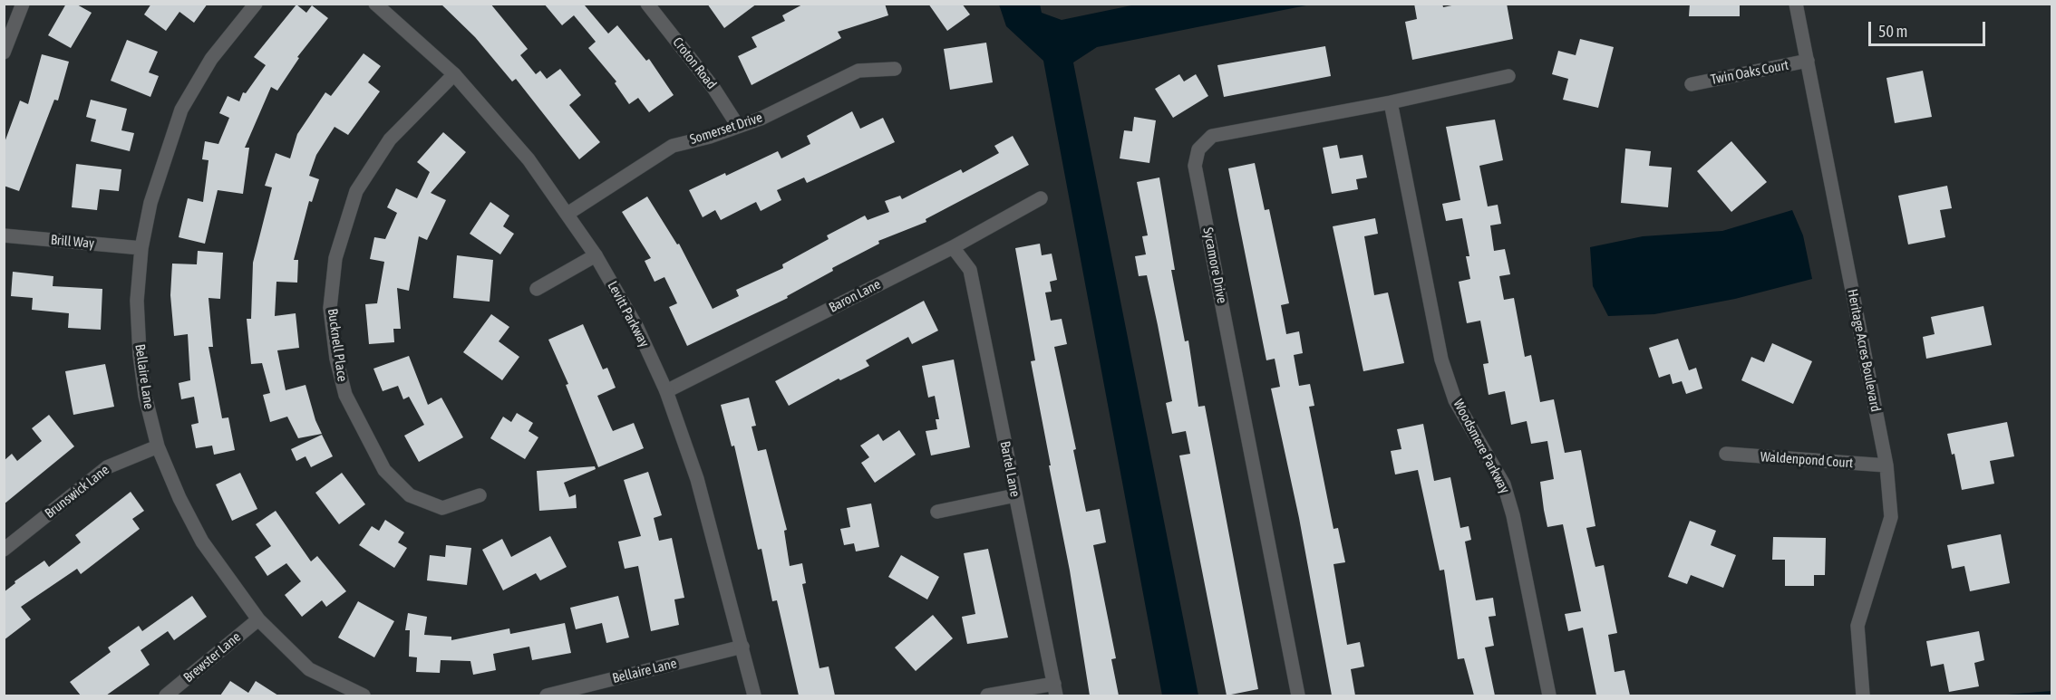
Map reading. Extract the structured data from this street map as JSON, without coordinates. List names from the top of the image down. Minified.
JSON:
{"streets":{"street":["Croton Road","Twin Oaks Court","Somerset Drive","Brill Way","Sycamore Drive","Baron Lane","Levitt Parkway","Bucknell Place","Heritage Acres Boulevard","Bellaire Lane","Woodsmere Parkway","Waldenpond Court","Bartel Lane","Brunswick Lane","Brewster Lane"]},"crossings":[["Croton Road","Somerset Drive"],["Twin Oaks Court","Heritage Acres Boulevard"],["Somerset Drive","Levitt Parkway"],["Brill Way","Bellaire Lane"],["Sycamore Drive","Woodsmere Parkway"],["Baron Lane","Levitt Parkway"],["Baron Lane","Bartel Lane"],["Levitt Parkway","Bucknell Place"],["Levitt Parkway","Bellaire Lane"],["Heritage Acres Boulevard","Waldenpond Court"],["Bellaire Lane","Brunswick Lane"],["Bellaire Lane","Brewster Lane"]],"scale_bar":"50 m"}
